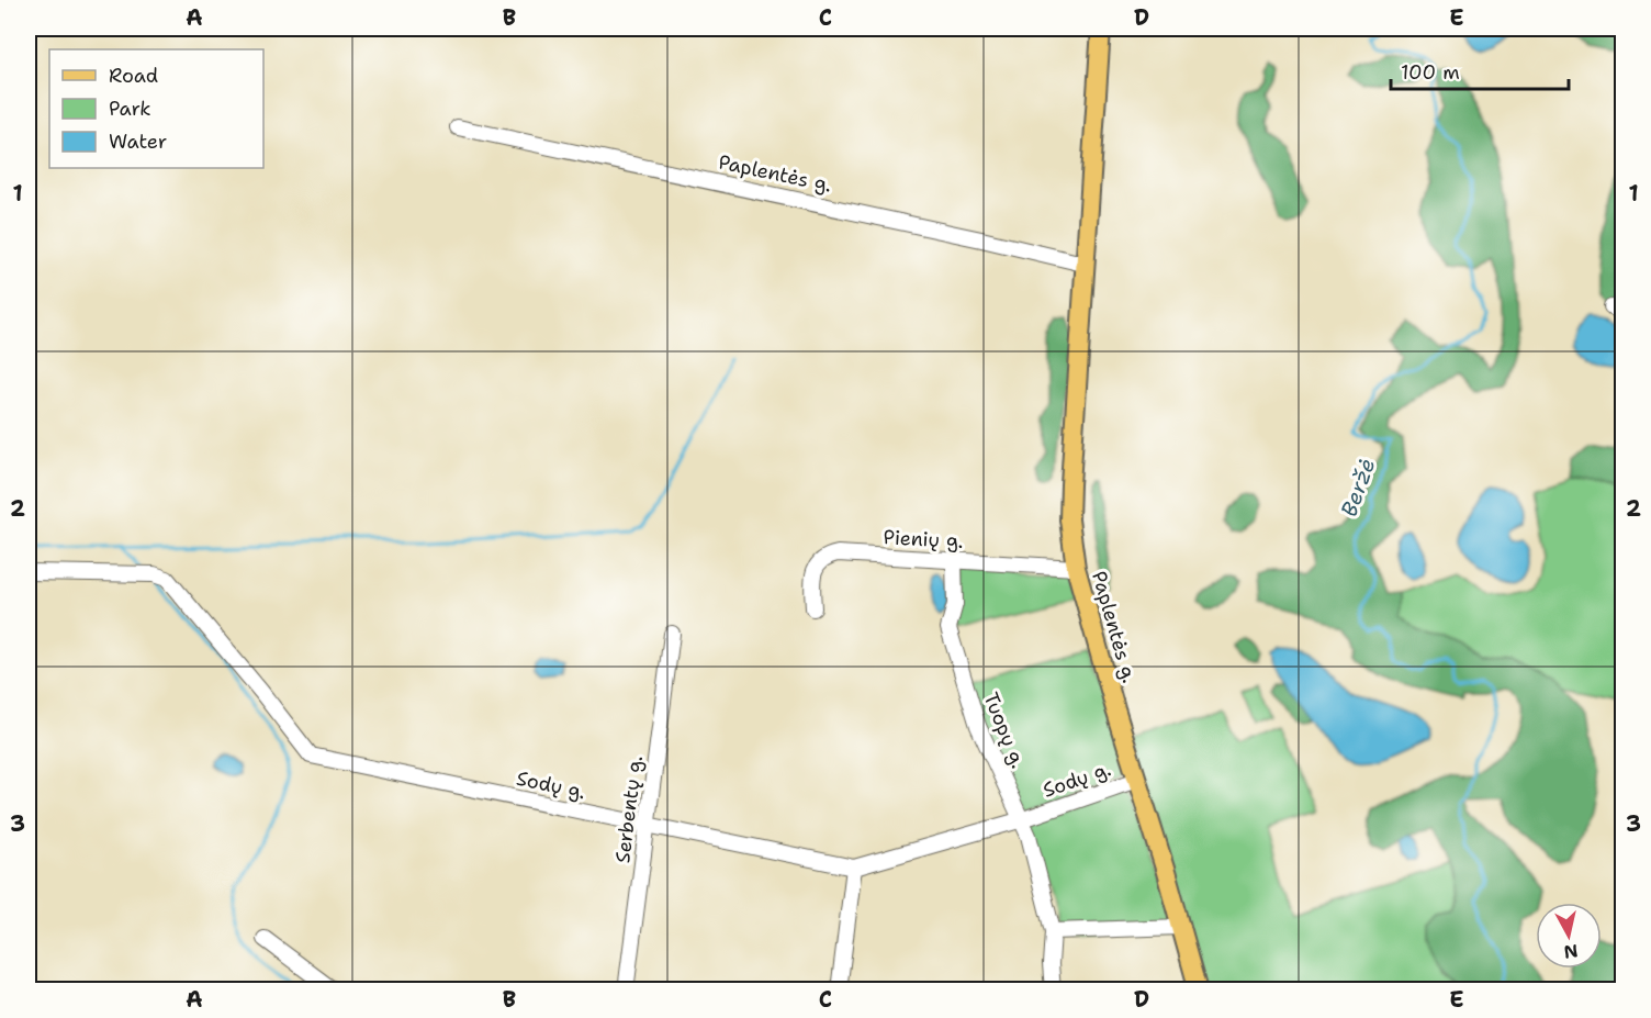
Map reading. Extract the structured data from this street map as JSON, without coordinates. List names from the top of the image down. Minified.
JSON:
{"streets":{"main road":["Paplentės g."],"street":["Pienių g.","Tuopų g.","Sodų g.","Serbentų g."]},"crossings":[["Paplentės g.","Pienių g."],["Paplentės g.","Sodų g."],["Pienių g.","Tuopų g."],["Tuopų g.","Sodų g."],["Sodų g.","Serbentų g."]],"water":["Beržė"],"legend":["Road","Park","Water"],"scale_bar":"100 m","north":"bottom","grid":{"columns":["A","B","C","D","E"],"rows":["1","2","3"]}}
